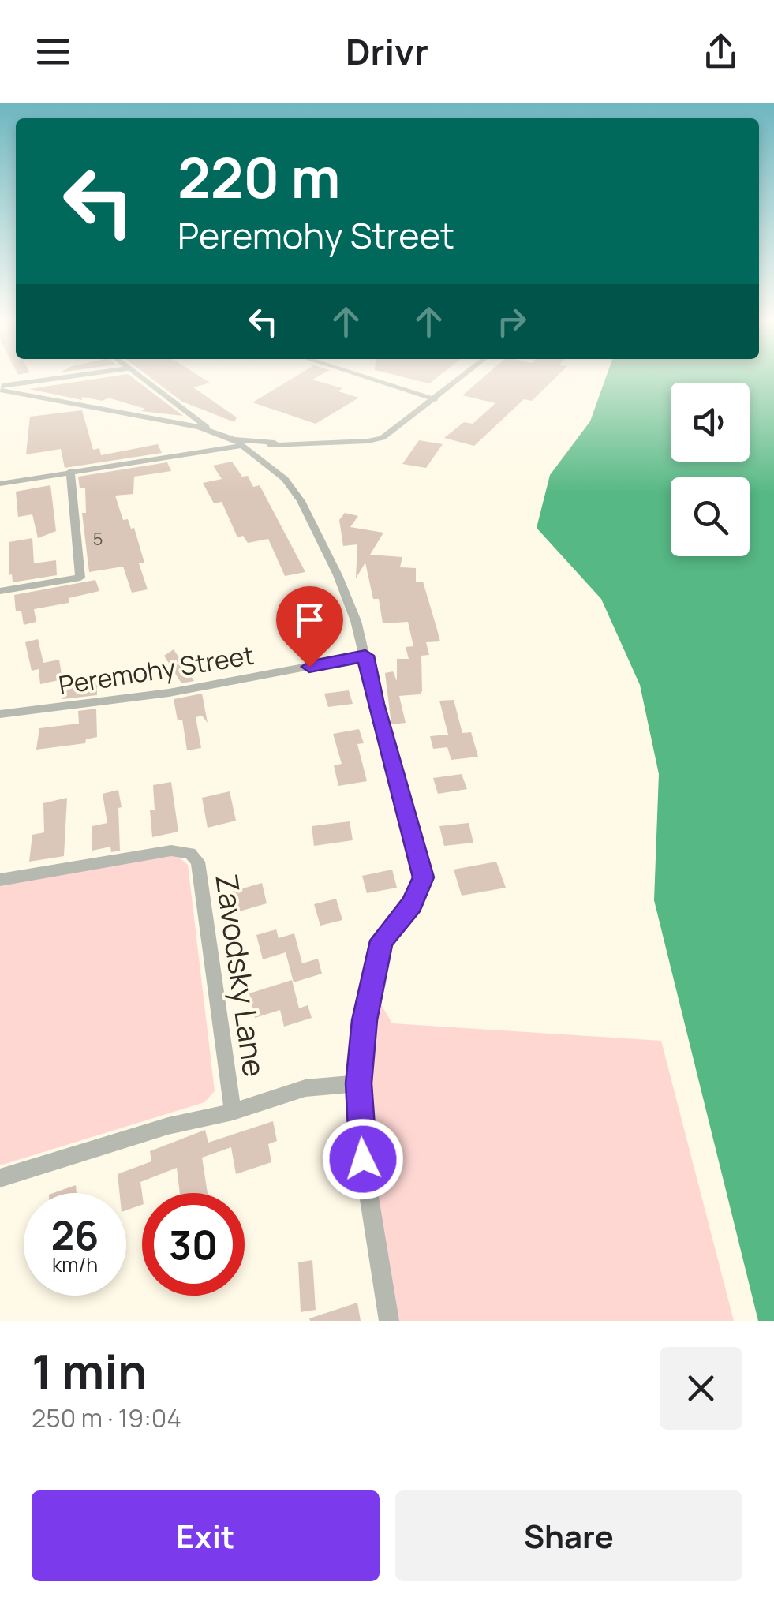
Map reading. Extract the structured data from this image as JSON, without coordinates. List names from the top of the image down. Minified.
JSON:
{"streets":{"street":["Peremohy Street","Zavodsky Lane"]},"house_numbers":["5"],"page":{"header":"Drivr","turn":["220 m","Peremohy Street"],"speed":"26 km/h","limit":"30","heading":["1 min","250 m · 19:04"],"buttons":["Exit","Share"]}}
